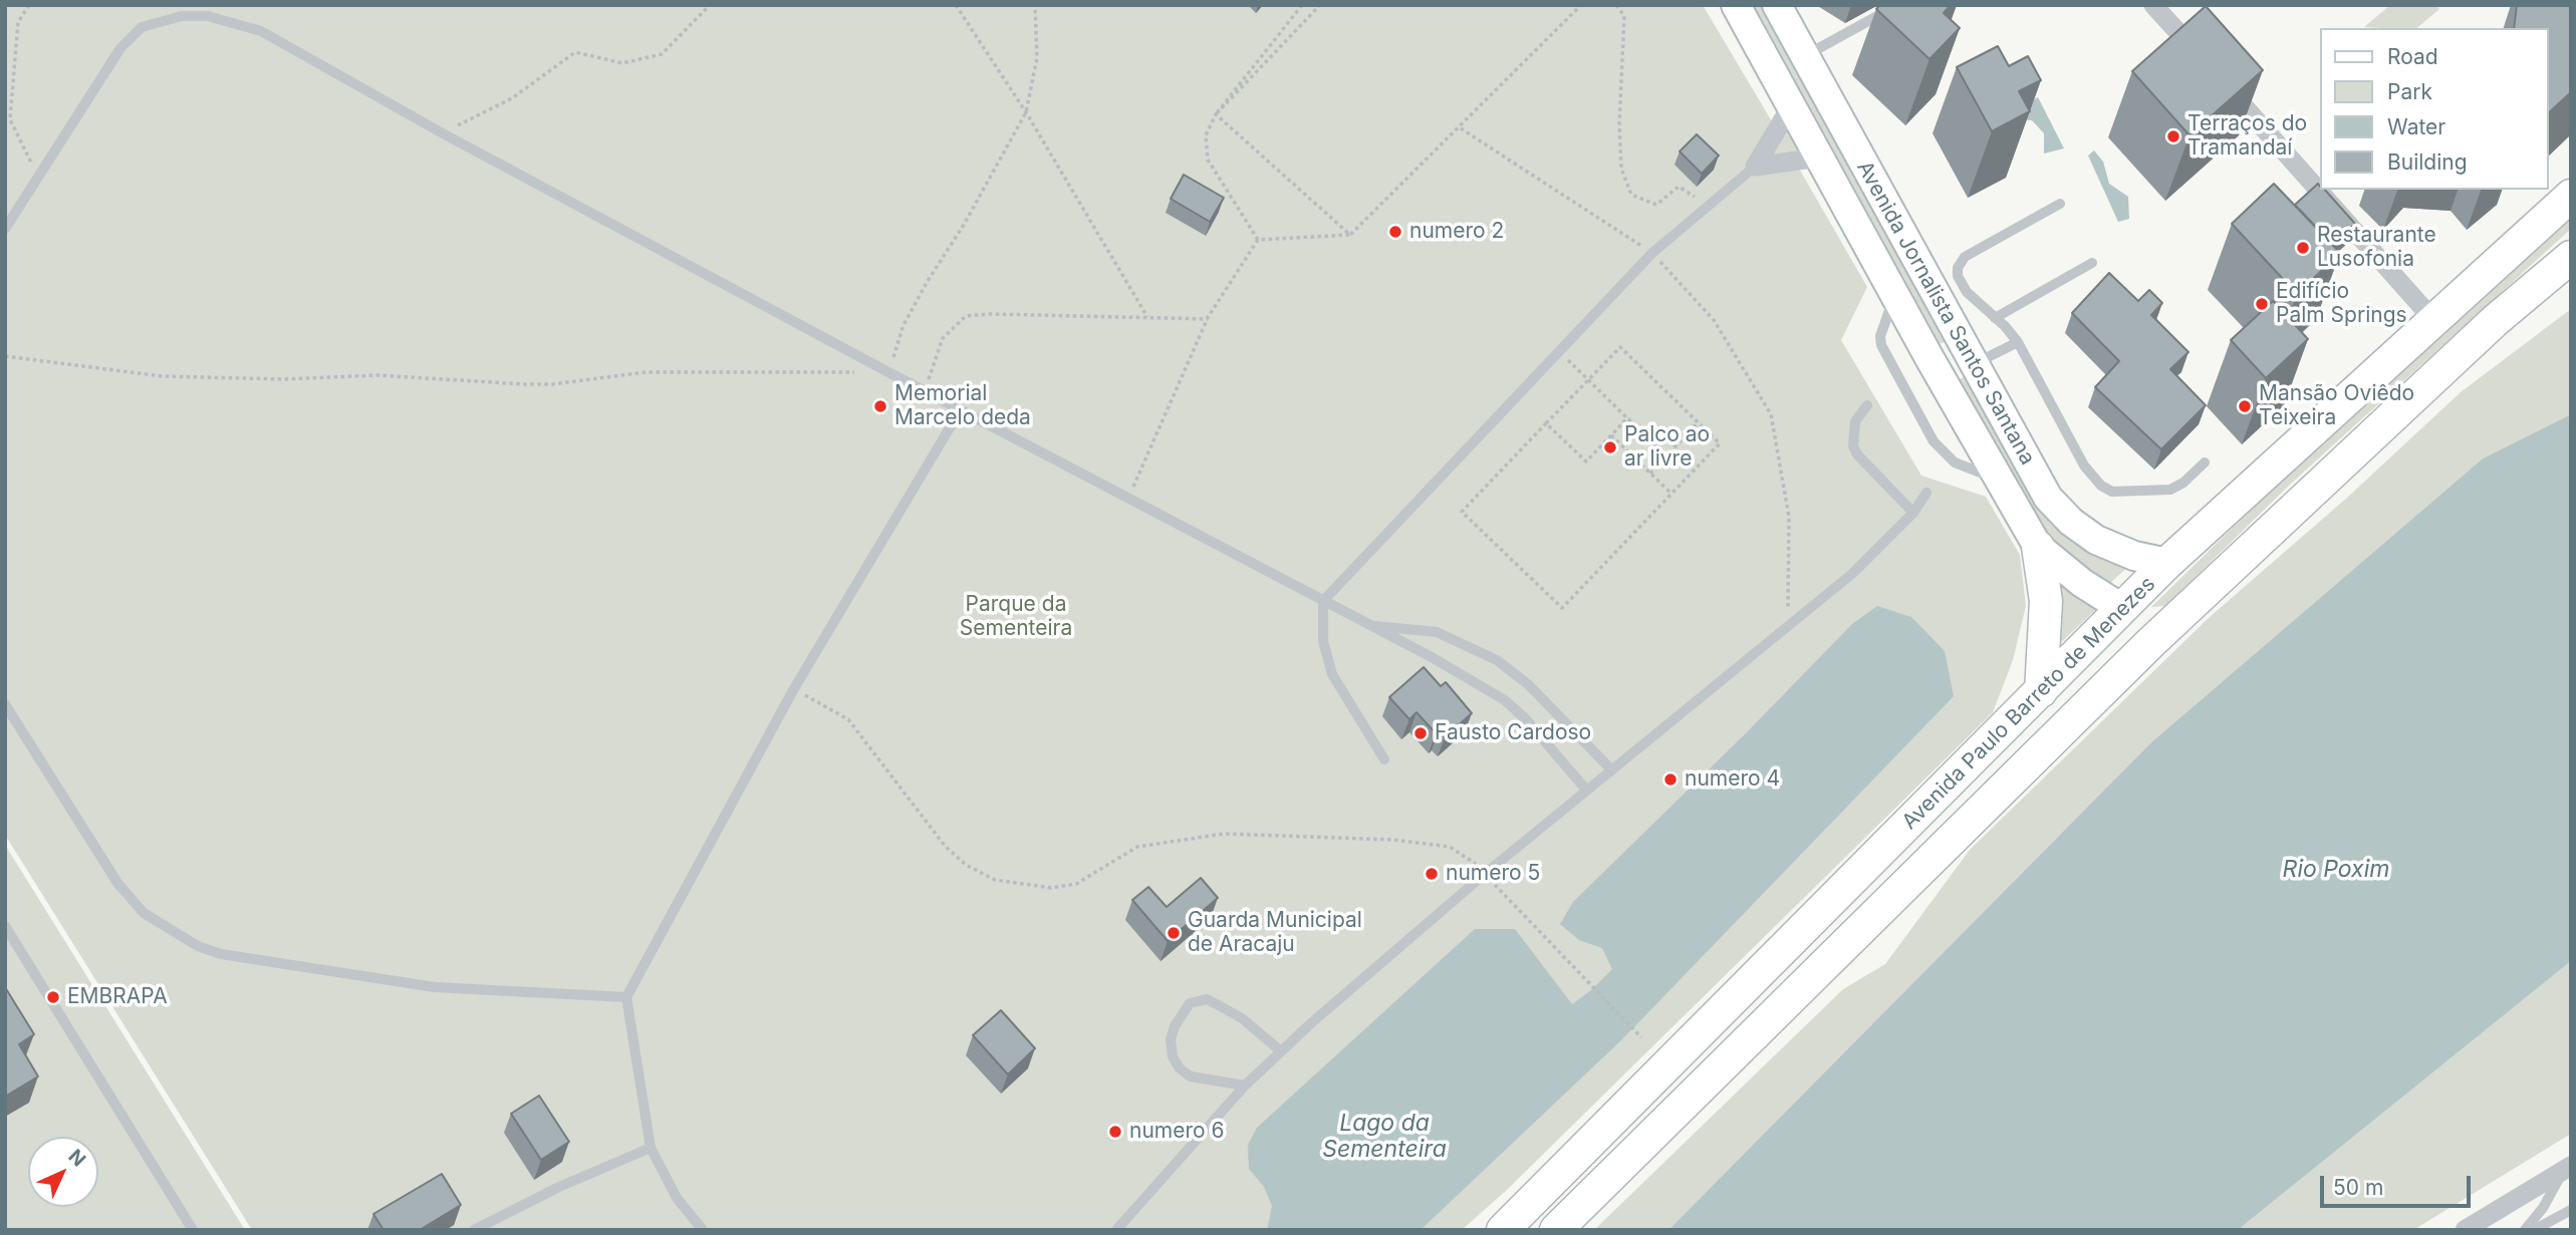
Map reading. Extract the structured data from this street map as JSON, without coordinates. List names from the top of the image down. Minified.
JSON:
{"streets":{"main road":["Avenida Jornalista Santos Santana","Avenida Paulo Barreto de Menezes"]},"crossings":[["Avenida Jornalista Santos Santana","Avenida Paulo Barreto de Menezes"]],"water":["Rio Poxim","Lago da Sementeira"],"parks":["Parque da Sementeira"],"places":["Terraços do Tramandaí","numero 2","Restaurante Lusofonia","Edifício Palm Springs","Memorial Marcelo deda","Mansão Oviêdo Teixeira","Palco ao ar livre","Fausto Cardoso","numero 4","numero 5","Guarda Municipal de Aracaju","EMBRAPA","numero 6"],"legend":["Road","Park","Water","Building"],"scale_bar":"50 m","north":"top right"}
